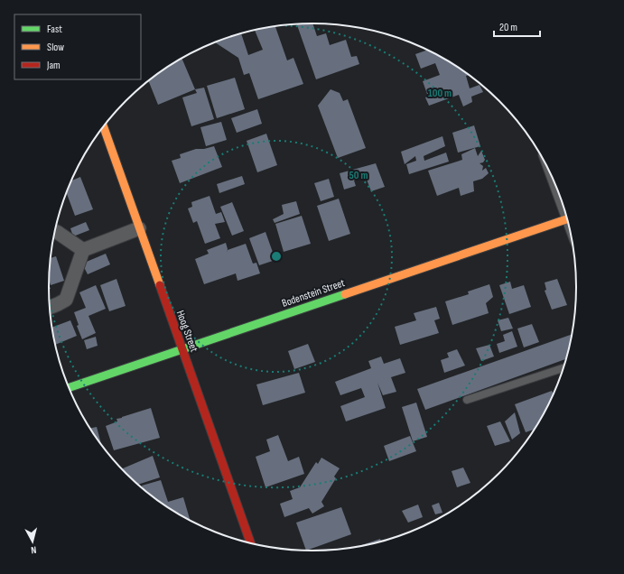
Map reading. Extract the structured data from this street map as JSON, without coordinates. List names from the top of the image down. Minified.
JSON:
{"streets":{"street":["Bodenstein Street","Hoog Street"]},"crossings":[["Bodenstein Street","Hoog Street"]],"legend":["Fast","Slow","Jam"],"scale_bar":"20 m","north":"bottom","rings":["100 m","50 m"]}
